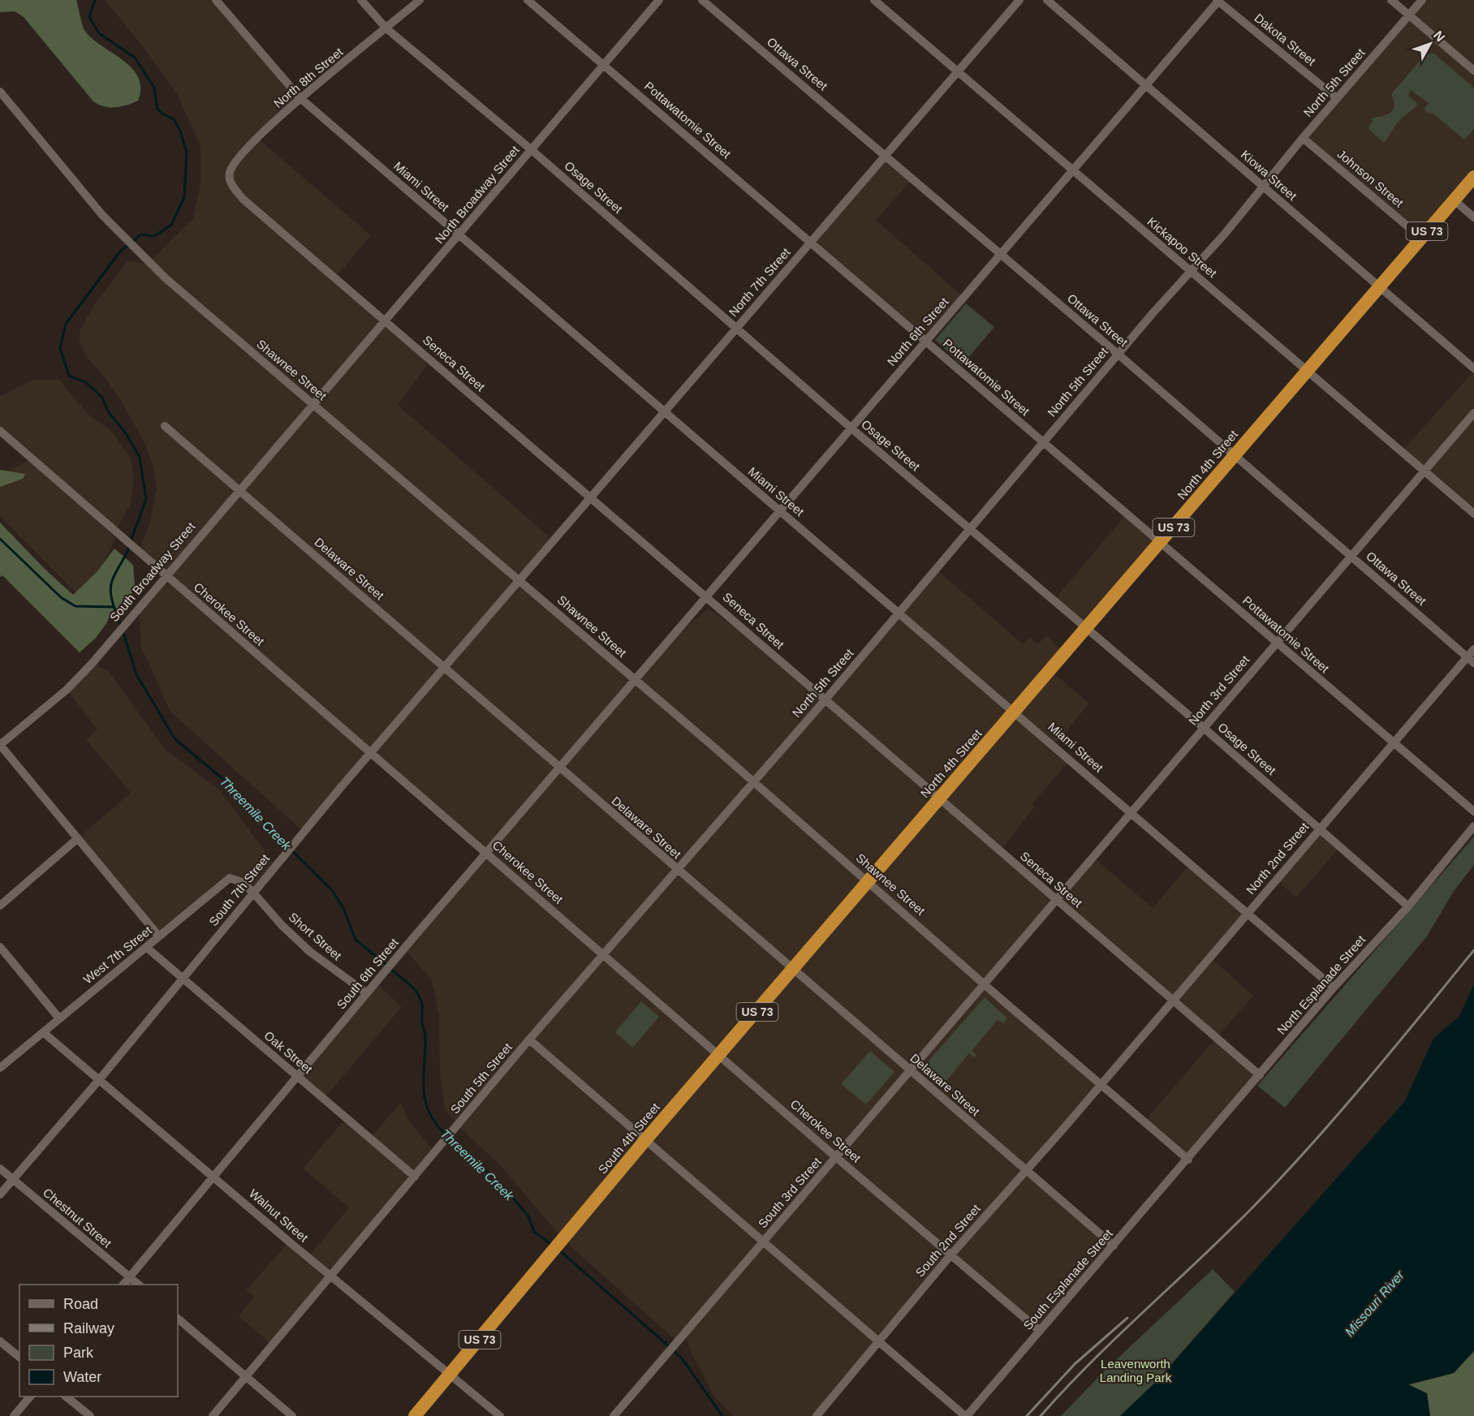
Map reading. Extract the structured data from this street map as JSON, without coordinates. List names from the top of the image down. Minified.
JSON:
{"streets":{"highway":["US 73","North 4th Street","South 4th Street"],"street":["Dakota Street","Ottawa Street","North 8th Street","North 5th Street","Pottawatomie Street","Kiowa Street","Johnson Street","Miami Street","Osage Street","North Broadway Street","Kickapoo Street","North 7th Street","North 6th Street","Seneca Street","Shawnee Street","Delaware Street","South Broadway Street","Cherokee Street","North 3rd Street","North 2nd Street","South 7th Street","Short Street","West 7th Street","South 6th Street","North Esplanade Street","Oak Street","South 5th Street","South 3rd Street","Walnut Street","Chestnut Street","South 2nd Street","South Esplanade Street"]},"crossings":[["Dakota Street","North 5th Street"],["Dakota Street","North 6th Street"],["Ottawa Street","North 5th Street"],["Ottawa Street","North 7th Street"],["Ottawa Street","North 6th Street"],["Ottawa Street","North 4th Street"],["Ottawa Street","North 3rd Street"],["Ottawa Street","North 2nd Street"],["North 8th Street","Miami Street"],["North 8th Street","Osage Street"],["North 8th Street","Seneca Street"],["North 5th Street","Pottawatomie Street"],["North 5th Street","Kiowa Street"],["North 5th Street","Johnson Street"],["North 5th Street","Miami Street"],["North 5th Street","Osage Street"],["North 5th Street","Kickapoo Street"],["North 5th Street","Seneca Street"],["North 5th Street","Shawnee Street"],["North 5th Street","South 5th Street"],["Pottawatomie Street","North Broadway Street"],["Pottawatomie Street","North 7th Street"],["Pottawatomie Street","North 6th Street"],["Pottawatomie Street","North 4th Street"],["Pottawatomie Street","North 3rd Street"],["Pottawatomie Street","North 2nd Street"],["Kiowa Street","North 6th Street"],["Kiowa Street","North 4th Street"],["Johnson Street","North 4th Street"],["Miami Street","North Broadway Street"],["Miami Street","North 7th Street"],["Miami Street","North 6th Street"],["Miami Street","North 4th Street"],["Miami Street","North 3rd Street"],["Miami Street","North 2nd Street"],["Miami Street","North Esplanade Street"],["Osage Street","North Broadway Street"],["Osage Street","North 7th Street"],["Osage Street","North 6th Street"],["Osage Street","North 4th Street"],["Osage Street","North 3rd Street"],["Osage Street","North 2nd Street"],["Osage Street","North Esplanade Street"],["North Broadway Street","Seneca Street"],["North Broadway Street","Shawnee Street"],["North Broadway Street","South Broadway Street"],["Kickapoo Street","North 7th Street"],["Kickapoo Street","North 6th Street"],["Kickapoo Street","North 4th Street"],["Kickapoo Street","North 3rd Street"],["North 7th Street","Seneca Street"],["North 7th Street","Shawnee Street"],["North 7th Street","South 7th Street"],["North 6th Street","Seneca Street"],["North 6th Street","Shawnee Street"],["North 6th Street","South 6th Street"],["Seneca Street","North 4th Street"],["Seneca Street","North 3rd Street"],["Seneca Street","North 2nd Street"],["Seneca Street","North Esplanade Street"],["Shawnee Street","North 4th Street"],["Shawnee Street","South Broadway Street"],["Shawnee Street","North 3rd Street"],["Shawnee Street","North 2nd Street"],["Shawnee Street","South 7th Street"],["Shawnee Street","South 6th Street"],["Shawnee Street","North Esplanade Street"],["Shawnee Street","South 5th Street"],["Shawnee Street","South 4th Street"],["Shawnee Street","South 3rd Street"],["Shawnee Street","South 2nd Street"],["Shawnee Street","South Esplanade Street"],["North 4th Street","South 4th Street"],["Delaware Street","South Broadway Street"],["Delaware Street","South 7th Street"],["Delaware Street","South 6th Street"],["Delaware Street","South 5th Street"],["Delaware Street","South 4th Street"],["Delaware Street","South 3rd Street"],["Delaware Street","South 2nd Street"],["Delaware Street","South Esplanade Street"],["South Broadway Street","Cherokee Street"],["Cherokee Street","South 7th Street"],["Cherokee Street","South 6th Street"],["Cherokee Street","South 5th Street"],["Cherokee Street","South 4th Street"],["Cherokee Street","South 3rd Street"],["Cherokee Street","South 2nd Street"],["Cherokee Street","South Esplanade Street"],["North 3rd Street","South 3rd Street"],["North 2nd Street","South 2nd Street"],["South 7th Street","Short Street"],["South 7th Street","West 7th Street"],["South 7th Street","Oak Street"],["South 7th Street","Walnut Street"],["South 7th Street","Chestnut Street"],["Short Street","West 7th Street"],["Short Street","South 6th Street"],["West 7th Street","Oak Street"],["West 7th Street","Walnut Street"],["South 6th Street","Oak Street"],["South 6th Street","Walnut Street"],["South 6th Street","Chestnut Street"],["North Esplanade Street","South Esplanade Street"],["Oak Street","South 5th Street"],["South 5th Street","Walnut Street"],["South 4th Street","Walnut Street"]],"water":["Threemile Creek","Missouri River"],"parks":["Leavenworth Landing Park"],"legend":["Road","Railway","Park","Water"],"north":"top right"}
